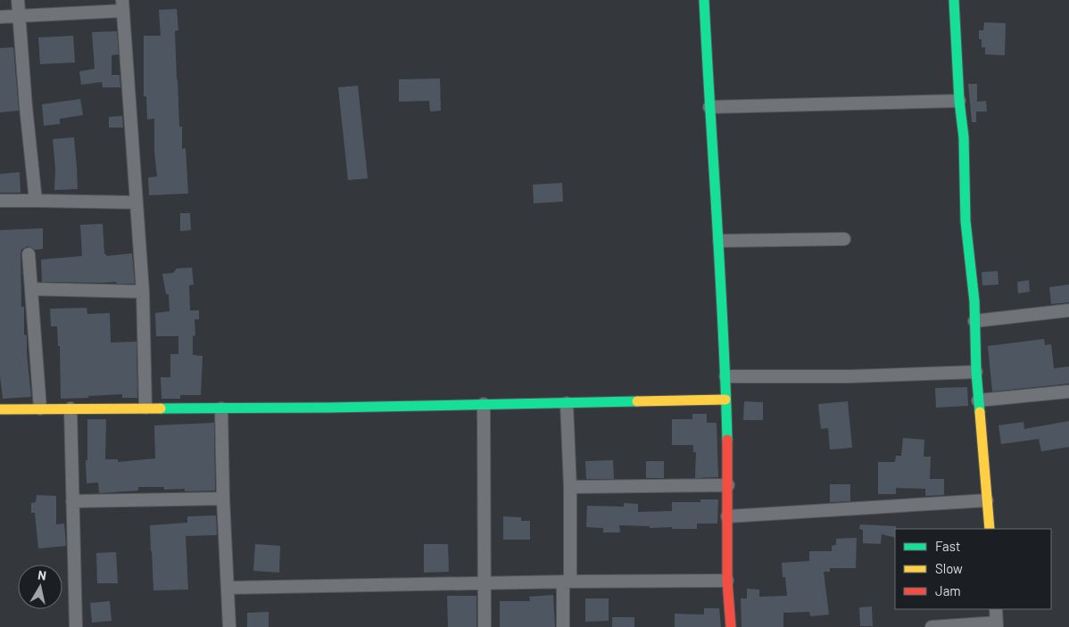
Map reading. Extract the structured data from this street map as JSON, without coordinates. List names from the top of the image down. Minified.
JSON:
{"legend":["Fast","Slow","Jam"],"north":"top"}
